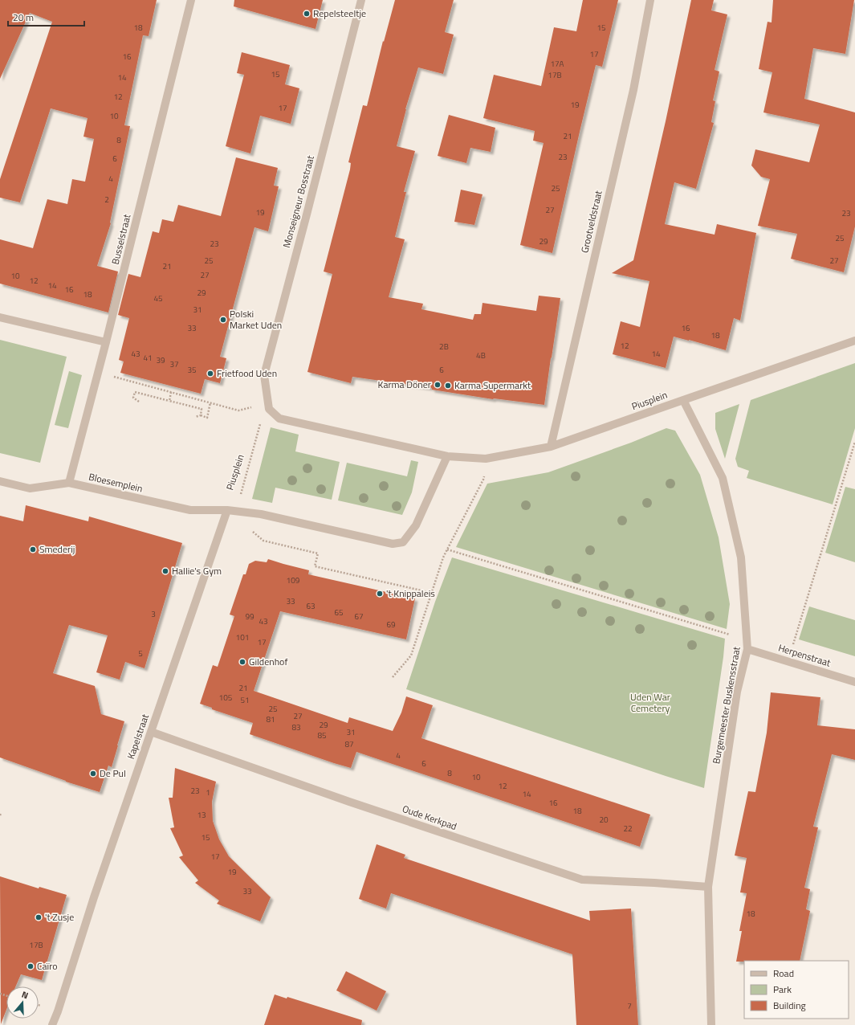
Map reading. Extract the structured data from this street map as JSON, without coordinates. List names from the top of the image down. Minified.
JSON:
{"streets":{"street":["Monseigneur Bosstraat","Grootveldstraat","Busselstraat","Piusplein","Bloesemplein","Herpenstraat","Burgemeester Buskensstraat","Kapelstraat","Oude Kerkpad"]},"crossings":[["Monseigneur Bosstraat","Piusplein"],["Grootveldstraat","Piusplein"],["Busselstraat","Bloesemplein"],["Piusplein","Bloesemplein"],["Piusplein","Burgemeester Buskensstraat"],["Piusplein","Kapelstraat"],["Bloesemplein","Kapelstraat"],["Herpenstraat","Burgemeester Buskensstraat"],["Burgemeester Buskensstraat","Oude Kerkpad"],["Kapelstraat","Oude Kerkpad"]],"parks":["Uden War Cemetery"],"places":["Repelsteeltje","Polski Market Uden","Frietfood Uden","Karma Döner","Karma Supermarkt","Smederij","Hallie's Gym","'t Knippaleis","Gildenhof","De Pul","'t Zusje","Caïro"],"house_numbers":["18","15","17","16","17A","15","17B","14","12","19","17","10","21","8","23","6","4","25","2","27","19","23","25","29","23","25","27","21","27","10","12","14","16","29","18","45","31","33","16","18","12","2B","43","14","4B","41","39","37","35","6","109","33","63","65","3","99","67","43","69","101","17","5","21","105","51","25","27","81","29","83","31","85","87","4","6","8","10","12","23","1","14","16","18","13","20","22","15","17","19","33","18","17B","7"],"legend":["Road","Park","Building"],"scale_bar":"20 m","north":"top"}
